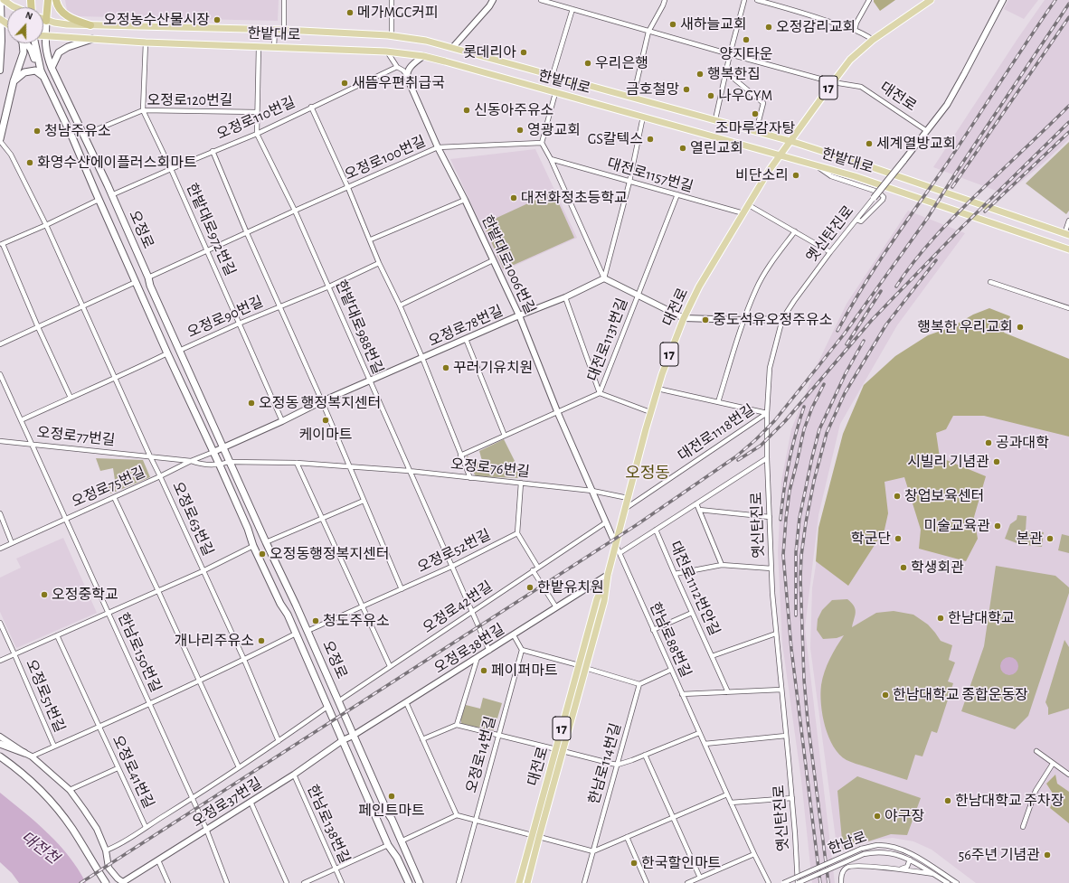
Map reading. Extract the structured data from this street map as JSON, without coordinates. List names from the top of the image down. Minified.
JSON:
{"streets":{"main road":["한밭대로","17","대전로","오정로"],"street":["오정로120번길","오정로110번길","오정로100번길","대전로1157번길","한밭대로972번길","옛신탄진로","한밭대로1006번길","오정로90번길","오정로78번길","한밭대로988번길","대전로1131번길","대전로1118번길","오정로77번길","오정로76번길","오정로75번길","오정로63번길","오정로52번길","대전로1112번안길","오정로42번길","한남로88번길","오정로38번길","한남로150번길","오정로51번길","오정로14번길","한남로114번길","오정로41번길","오정로37번길","한남로138번길","한남로"]},"crossings":[["한밭대로","대전로"],["한밭대로","오정로"],["한밭대로","한밭대로972번길"],["한밭대로","한밭대로988번길"],["대전로","대전로1157번길"],["대전로","한밭대로1006번길"],["대전로","대전로1131번길"],["대전로","대전로1118번길"],["대전로","오정로76번길"],["대전로","한남로88번길"],["대전로","오정로38번길"],["오정로120번길","오정로"],["오정로120번길","한밭대로972번길"],["오정로120번길","한밭대로988번길"],["오정로110번길","오정로"],["오정로110번길","한밭대로972번길"],["오정로110번길","한밭대로988번길"],["오정로100번길","오정로"],["오정로100번길","한밭대로972번길"],["오정로100번길","한밭대로1006번길"],["오정로100번길","오정로90번길"],["오정로100번길","한밭대로988번길"],["오정로","오정로90번길"],["오정로","오정로78번길"],["오정로","오정로77번길"],["오정로","오정로76번길"],["오정로","오정로75번길"],["오정로","오정로63번길"],["오정로","오정로52번길"],["오정로","오정로42번길"],["오정로","오정로38번길"],["오정로","오정로51번길"],["오정로","오정로41번길"],["오정로","오정로37번길"],["한밭대로972번길","오정로90번길"],["한밭대로972번길","오정로78번길"],["옛신탄진로","대전로1118번길"],["옛신탄진로","대전로1112번안길"],["옛신탄진로","한남로"],["한밭대로1006번길","오정로78번길"],["한밭대로1006번길","대전로1131번길"],["한밭대로1006번길","오정로76번길"],["한밭대로1006번길","오정로42번길"],["한밭대로1006번길","한남로88번길"],["오정로90번길","한밭대로988번길"],["오정로78번길","한밭대로988번길"],["오정로78번길","대전로1131번길"],["한밭대로988번길","오정로76번길"],["한밭대로988번길","오정로52번길"],["한밭대로988번길","오정로42번길"],["한밭대로988번길","오정로38번길"],["오정로77번길","오정로76번길"],["오정로77번길","오정로75번길"],["오정로77번길","오정로63번길"],["오정로77번길","한남로150번길"],["오정로75번길","오정로63번길"],["오정로75번길","한남로150번길"],["오정로63번길","한남로150번길"],["오정로63번길","오정로51번길"],["오정로38번길","오정로37번길"],["한남로150번길","오정로51번길"],["한남로150번길","오정로41번길"],["한남로150번길","오정로37번길"],["오정로51번길","오정로41번길"],["오정로37번길","한남로138번길"]],"districts":["오정동"],"water":["대전천"],"places":["메가MGC커피","오정농수산물시장","새하늘교회","오정감리교회","양지타운","롯데리아","우리은행","행복한집","새뜸우편취급국","금호철망","나우GYM","신동아주유소","조마루감자탕","영광교회","청남주유소","GS칼텍스","세계열방교회","열린교회","화영수산에이플러스회마트","비단소리","대전화정초등학교","중도석유오정주유소","행복한 우리교회","꾸러기유치원","오정동 행정복지센터","케이마트","공과대학","시빌리 기념관","창업보육센터","미술교육관","학군단","본관","오정동행정복지센터","학생회관","한밭유치원","오정중학교","한남대학교","청도주유소","개나리주유소","페이퍼마트","한남대학교 종합운동장","페인트마트","한남대학교 주차장","야구장","56주년 기념관","한국할인마트"],"north":"top"}
